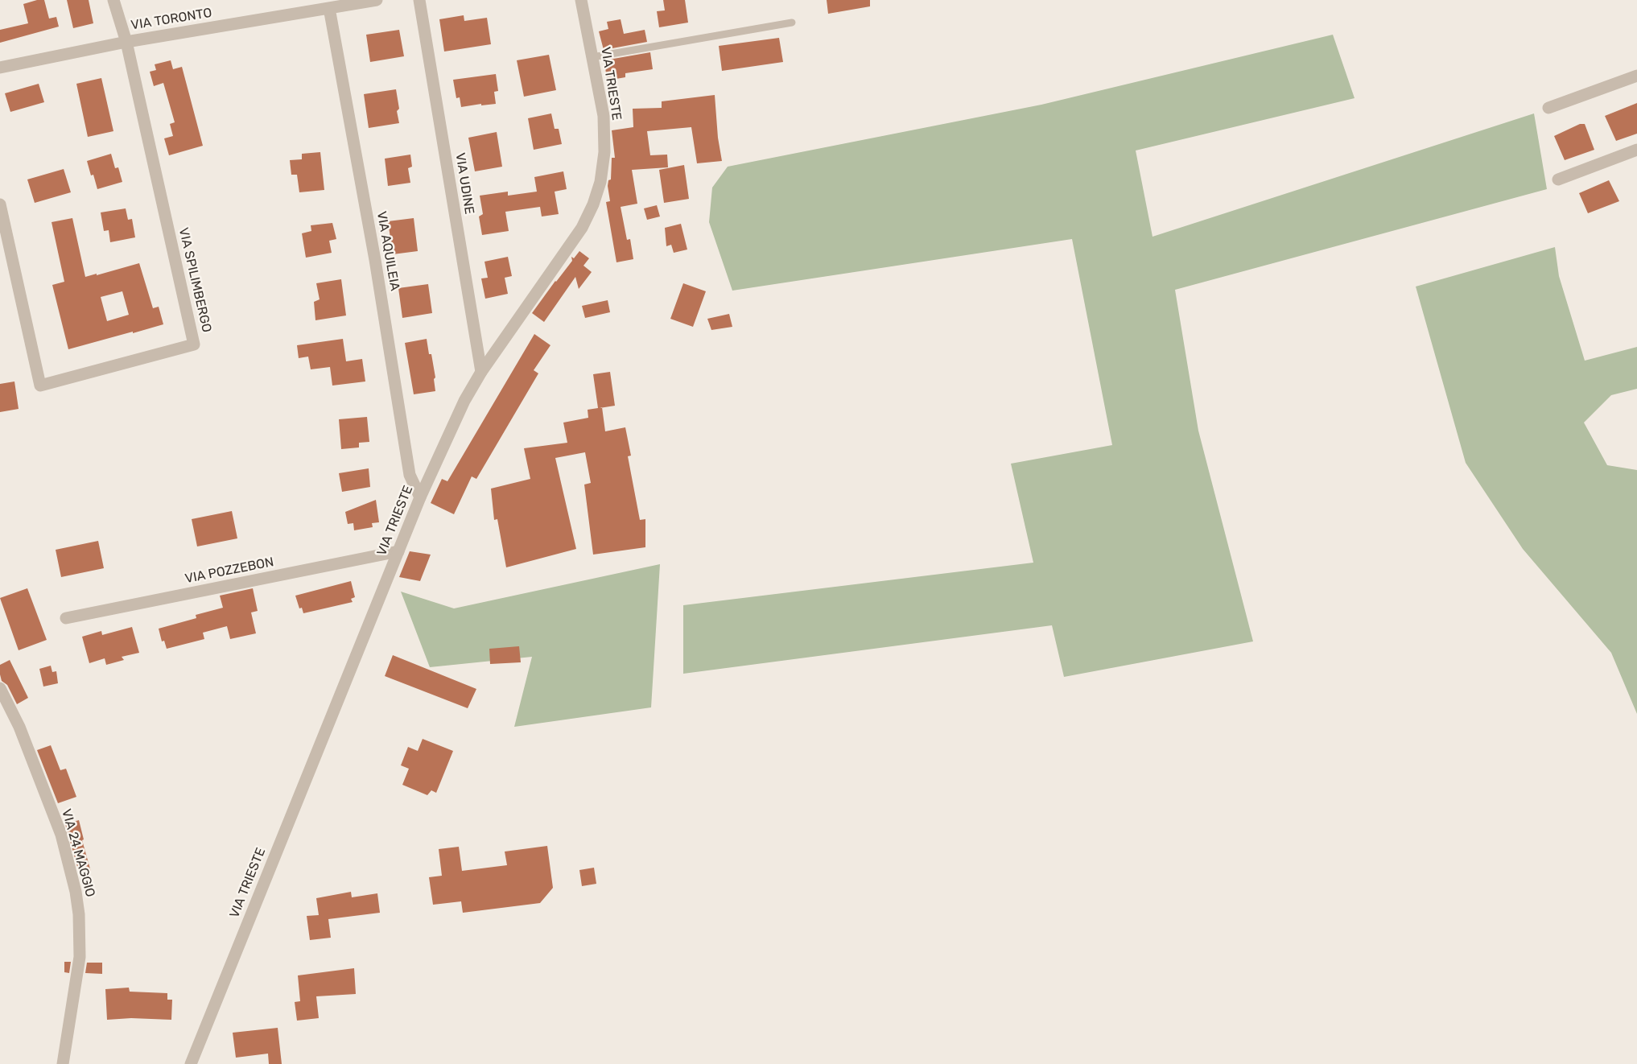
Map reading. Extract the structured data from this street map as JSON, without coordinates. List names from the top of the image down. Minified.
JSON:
{"streets":{"street":["VIA TORONTO","VIA TRIESTE","VIA UDINE","VIA AQUILEIA","VIA SPILIMBERGO","VIA POZZEBON","VIA 24 MAGGIO"]},"crossings":[["VIA TORONTO","VIA AQUILEIA"],["VIA TORONTO","VIA SPILIMBERGO"],["VIA TRIESTE","VIA UDINE"],["VIA TRIESTE","VIA AQUILEIA"],["VIA TRIESTE","VIA POZZEBON"]]}
